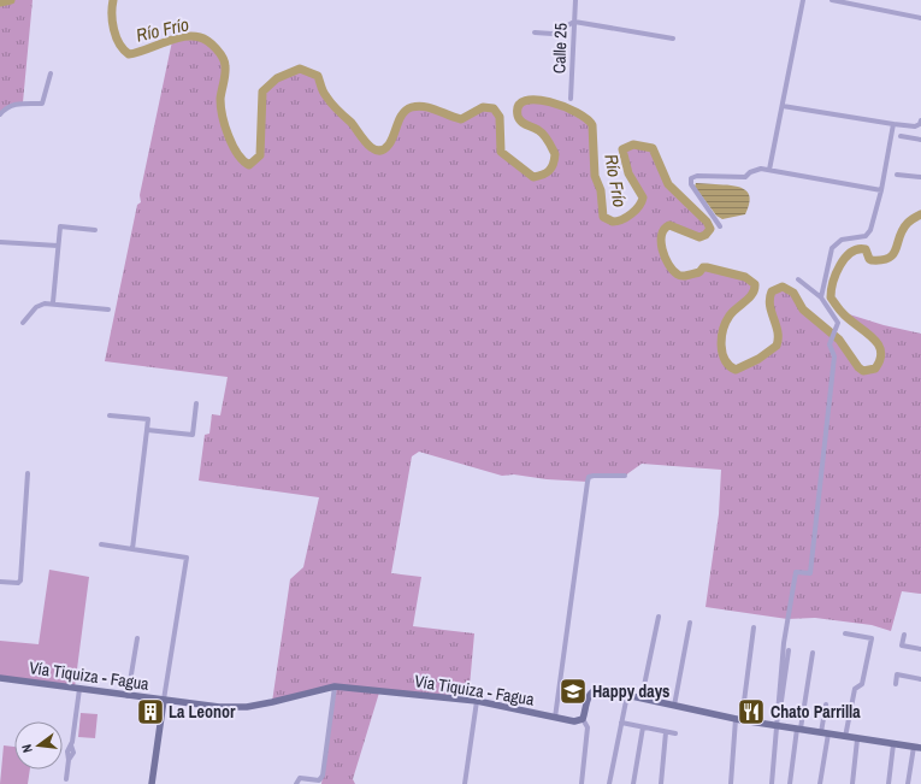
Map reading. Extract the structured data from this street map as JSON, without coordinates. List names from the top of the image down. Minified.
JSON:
{"streets":{"street":["Calle 25","Vía Tiquiza - Fagua"]},"water":["Río Frío"],"places":{"school or university":["Happy days"],"building":["La Leonor"],"restaurant":["Chato Parrilla"]},"north":"left"}
